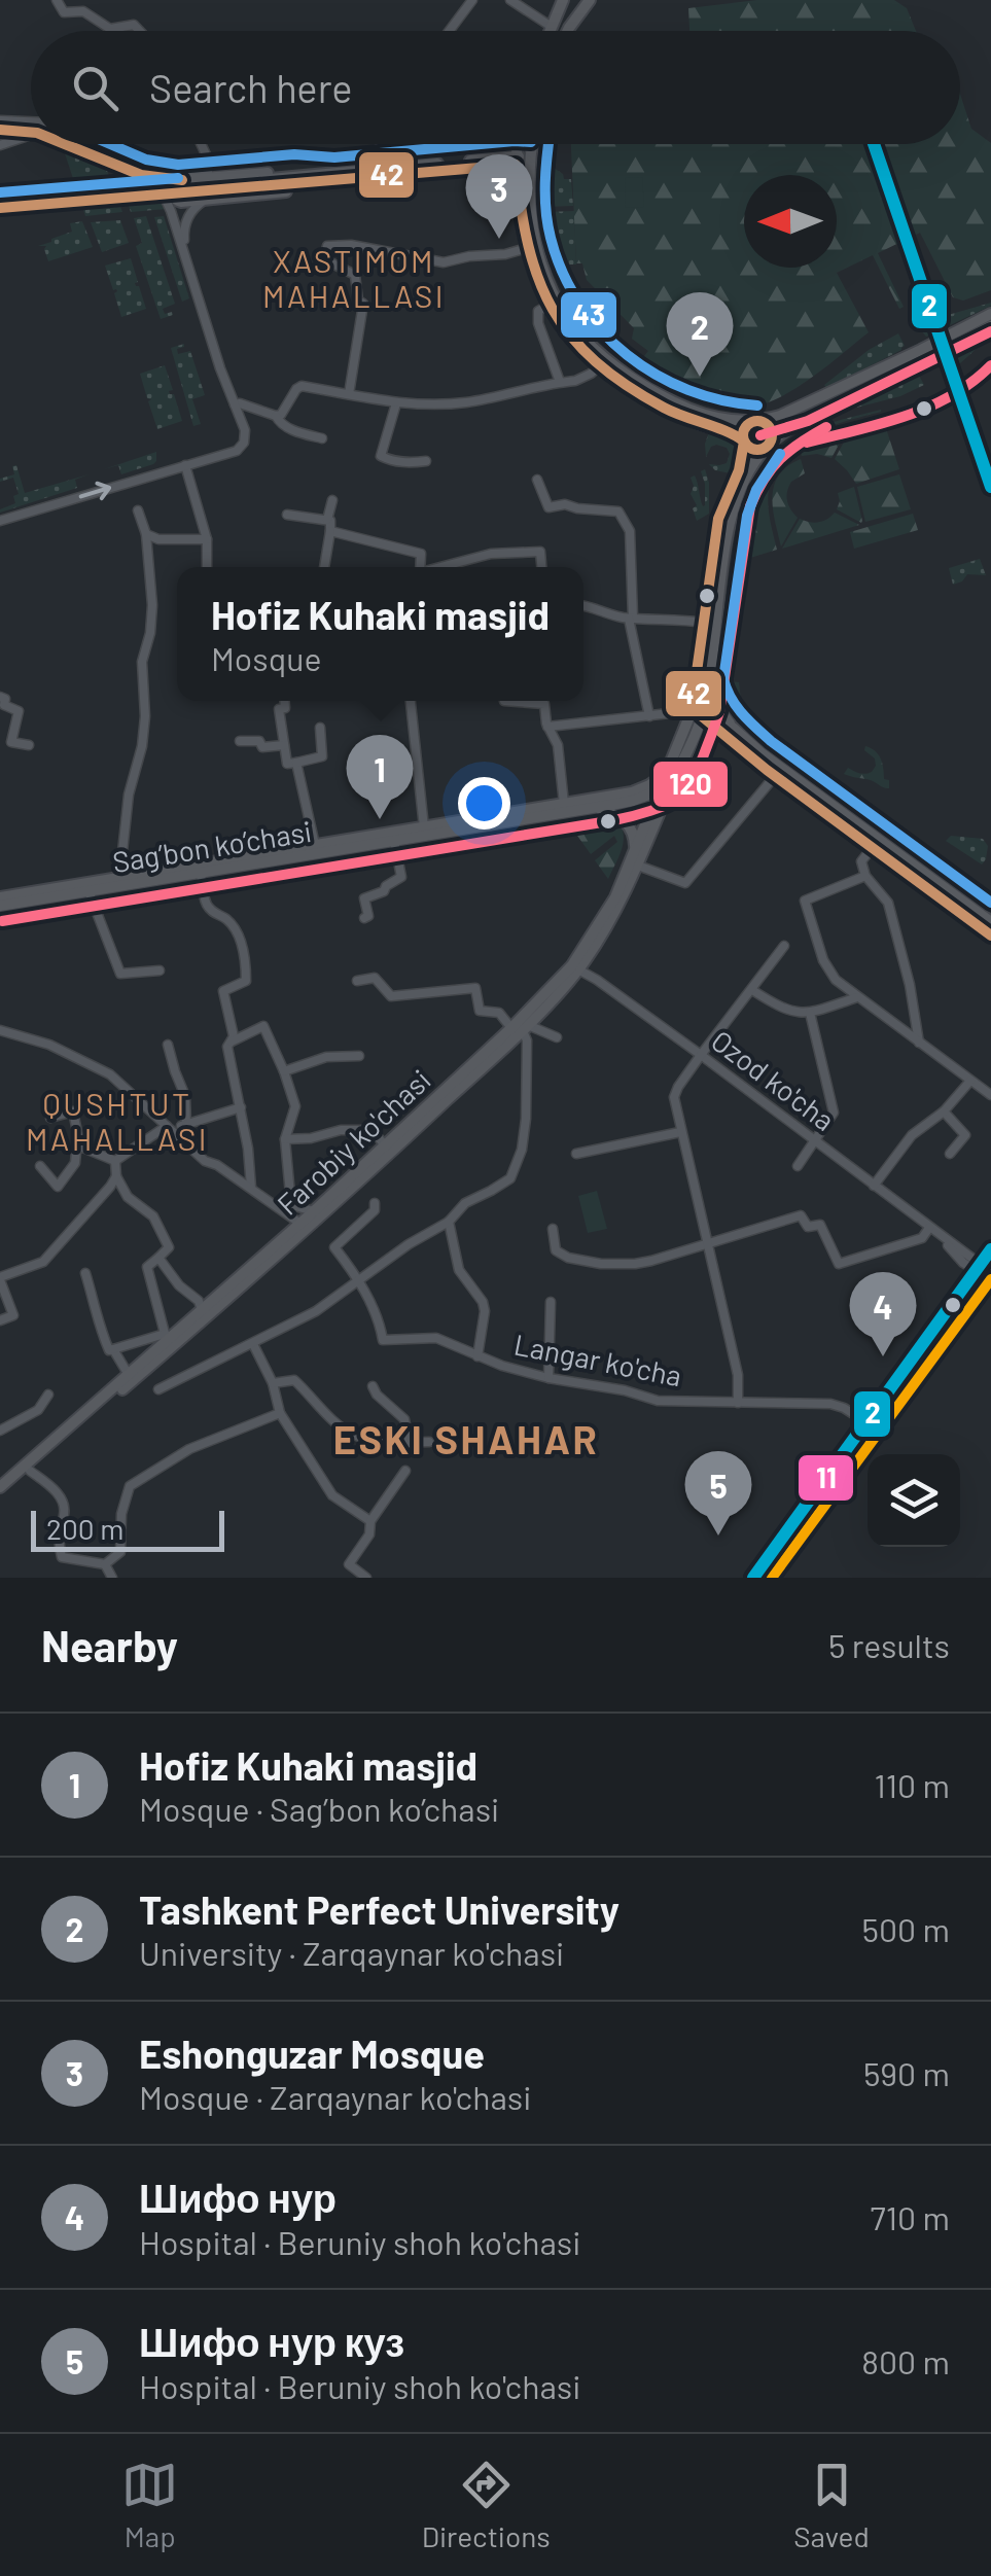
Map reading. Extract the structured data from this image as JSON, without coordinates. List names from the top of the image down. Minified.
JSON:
{"streets":{"main road":["Sag’bon ko’chasi","Farobiy ko'chasi"],"street":["Ozod ko'cha","Langar ko'cha"]},"crossings":[["Sag’bon ko’chasi","Farobiy ko'chasi"],["Ozod ko'cha","Farobiy ko'chasi"]],"districts":["XASTIMOM MAHALLASI","QUSHTUT MAHALLASI","ESKI SHAHAR"],"lines":["transit line 42","transit line 2","transit line 43","transit line 120","transit line 11","transit line 5"],"scale_bar":"200 m","north":"left","page":{"search":"Search here","pins":["3","2","1","4","5"],"popup":["Hofiz Kuhaki masjid","Mosque"],"scale":"200 m","heading":["Nearby","5 results"],"list":[{"mark":"1","name":"Hofiz Kuhaki masjid","note":"Mosque · Sag’bon ko’chasi","value":"110 m"},{"mark":"2","name":"Tashkent Perfect University","note":"University · Zarqaynar ko'chasi","value":"500 m"},{"mark":"3","name":"Eshonguzar Mosque","note":"Mosque · Zarqaynar ko'chasi","value":"590 m"},{"mark":"4","name":"Шифо нур","note":"Hospital · Beruniy shoh ko'chasi","value":"710 m"},{"mark":"5","name":"Шифо нур куз","note":"Hospital · Beruniy shoh ko'chasi","value":"800 m"}],"nav":["Map","Directions","Saved"]}}
